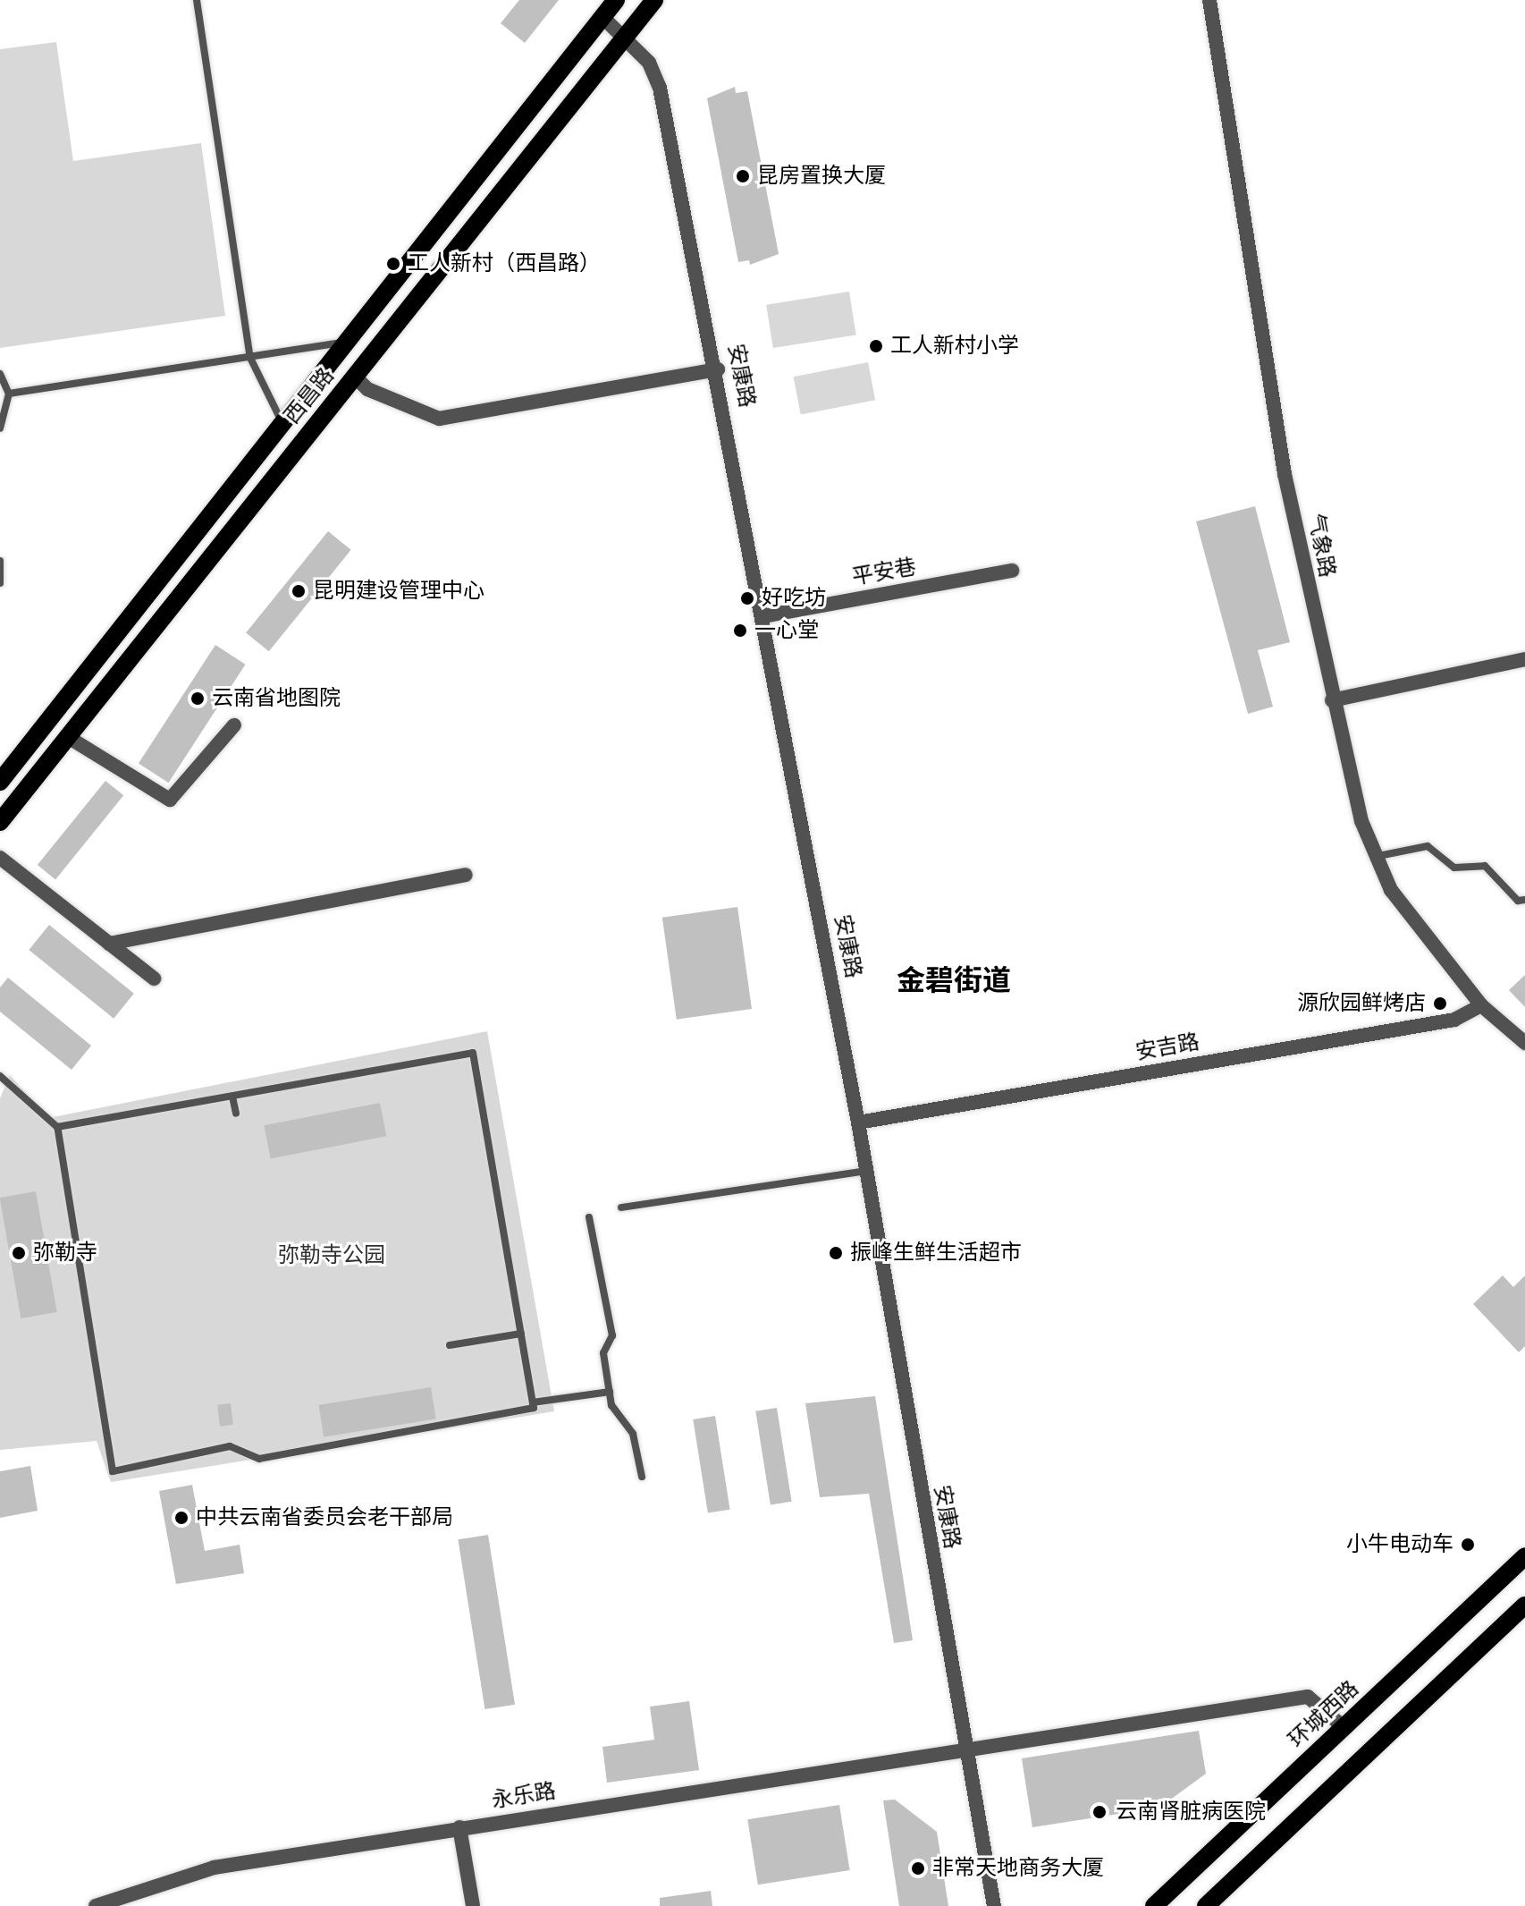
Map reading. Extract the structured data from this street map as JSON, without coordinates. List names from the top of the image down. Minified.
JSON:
{"streets":{"main road":["西昌路","环城西路"],"street":["安康路","气象路","平安巷","安吉路","永乐路"]},"crossings":[["安康路","西昌路"],["安康路","平安巷"],["安康路","安吉路"],["安康路","永乐路"],["气象路","安吉路"],["环城西路","永乐路"]],"districts":["金碧街道"],"parks":["弥勒寺公园"],"places":["昆房置换大厦","工人新村（西昌路）","工人新村小学","昆明建设管理中心","好吃坊","一心堂","云南省地图院","源欣园鲜烤店","弥勒寺","振峰生鲜生活超市","中共云南省委员会老干部局","小牛电动车","云南肾脏病医院","非常天地商务大厦"]}
